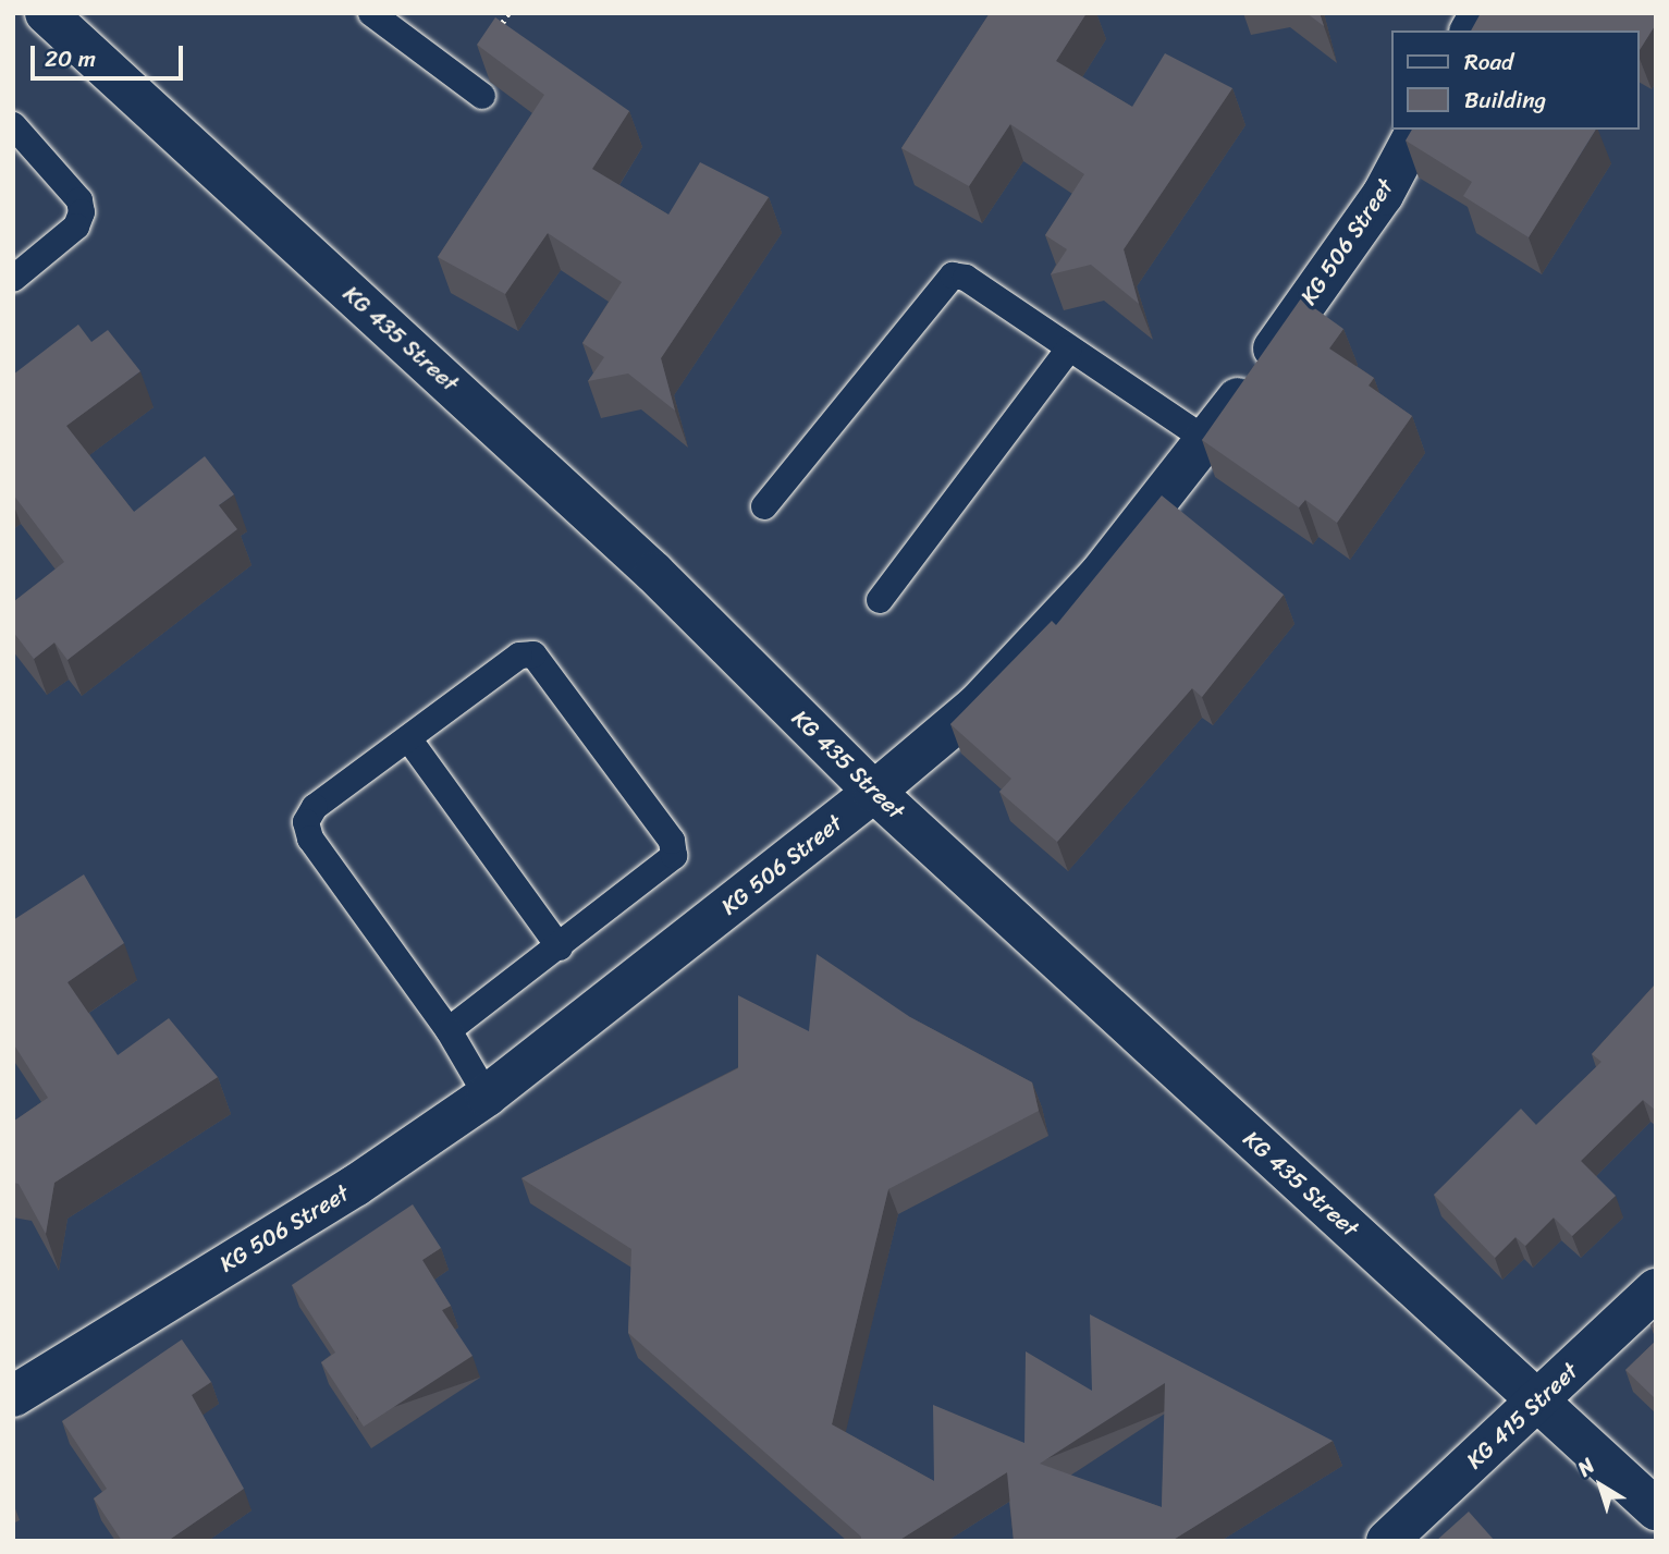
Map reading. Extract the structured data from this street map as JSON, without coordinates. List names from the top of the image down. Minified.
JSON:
{"streets":{"street":["KG 506 Street","KG 435 Street","KG 415 Street"]},"crossings":[["KG 506 Street","KG 435 Street"],["KG 435 Street","KG 415 Street"]],"legend":["Road","Building"],"scale_bar":"20 m","north":"top left"}
